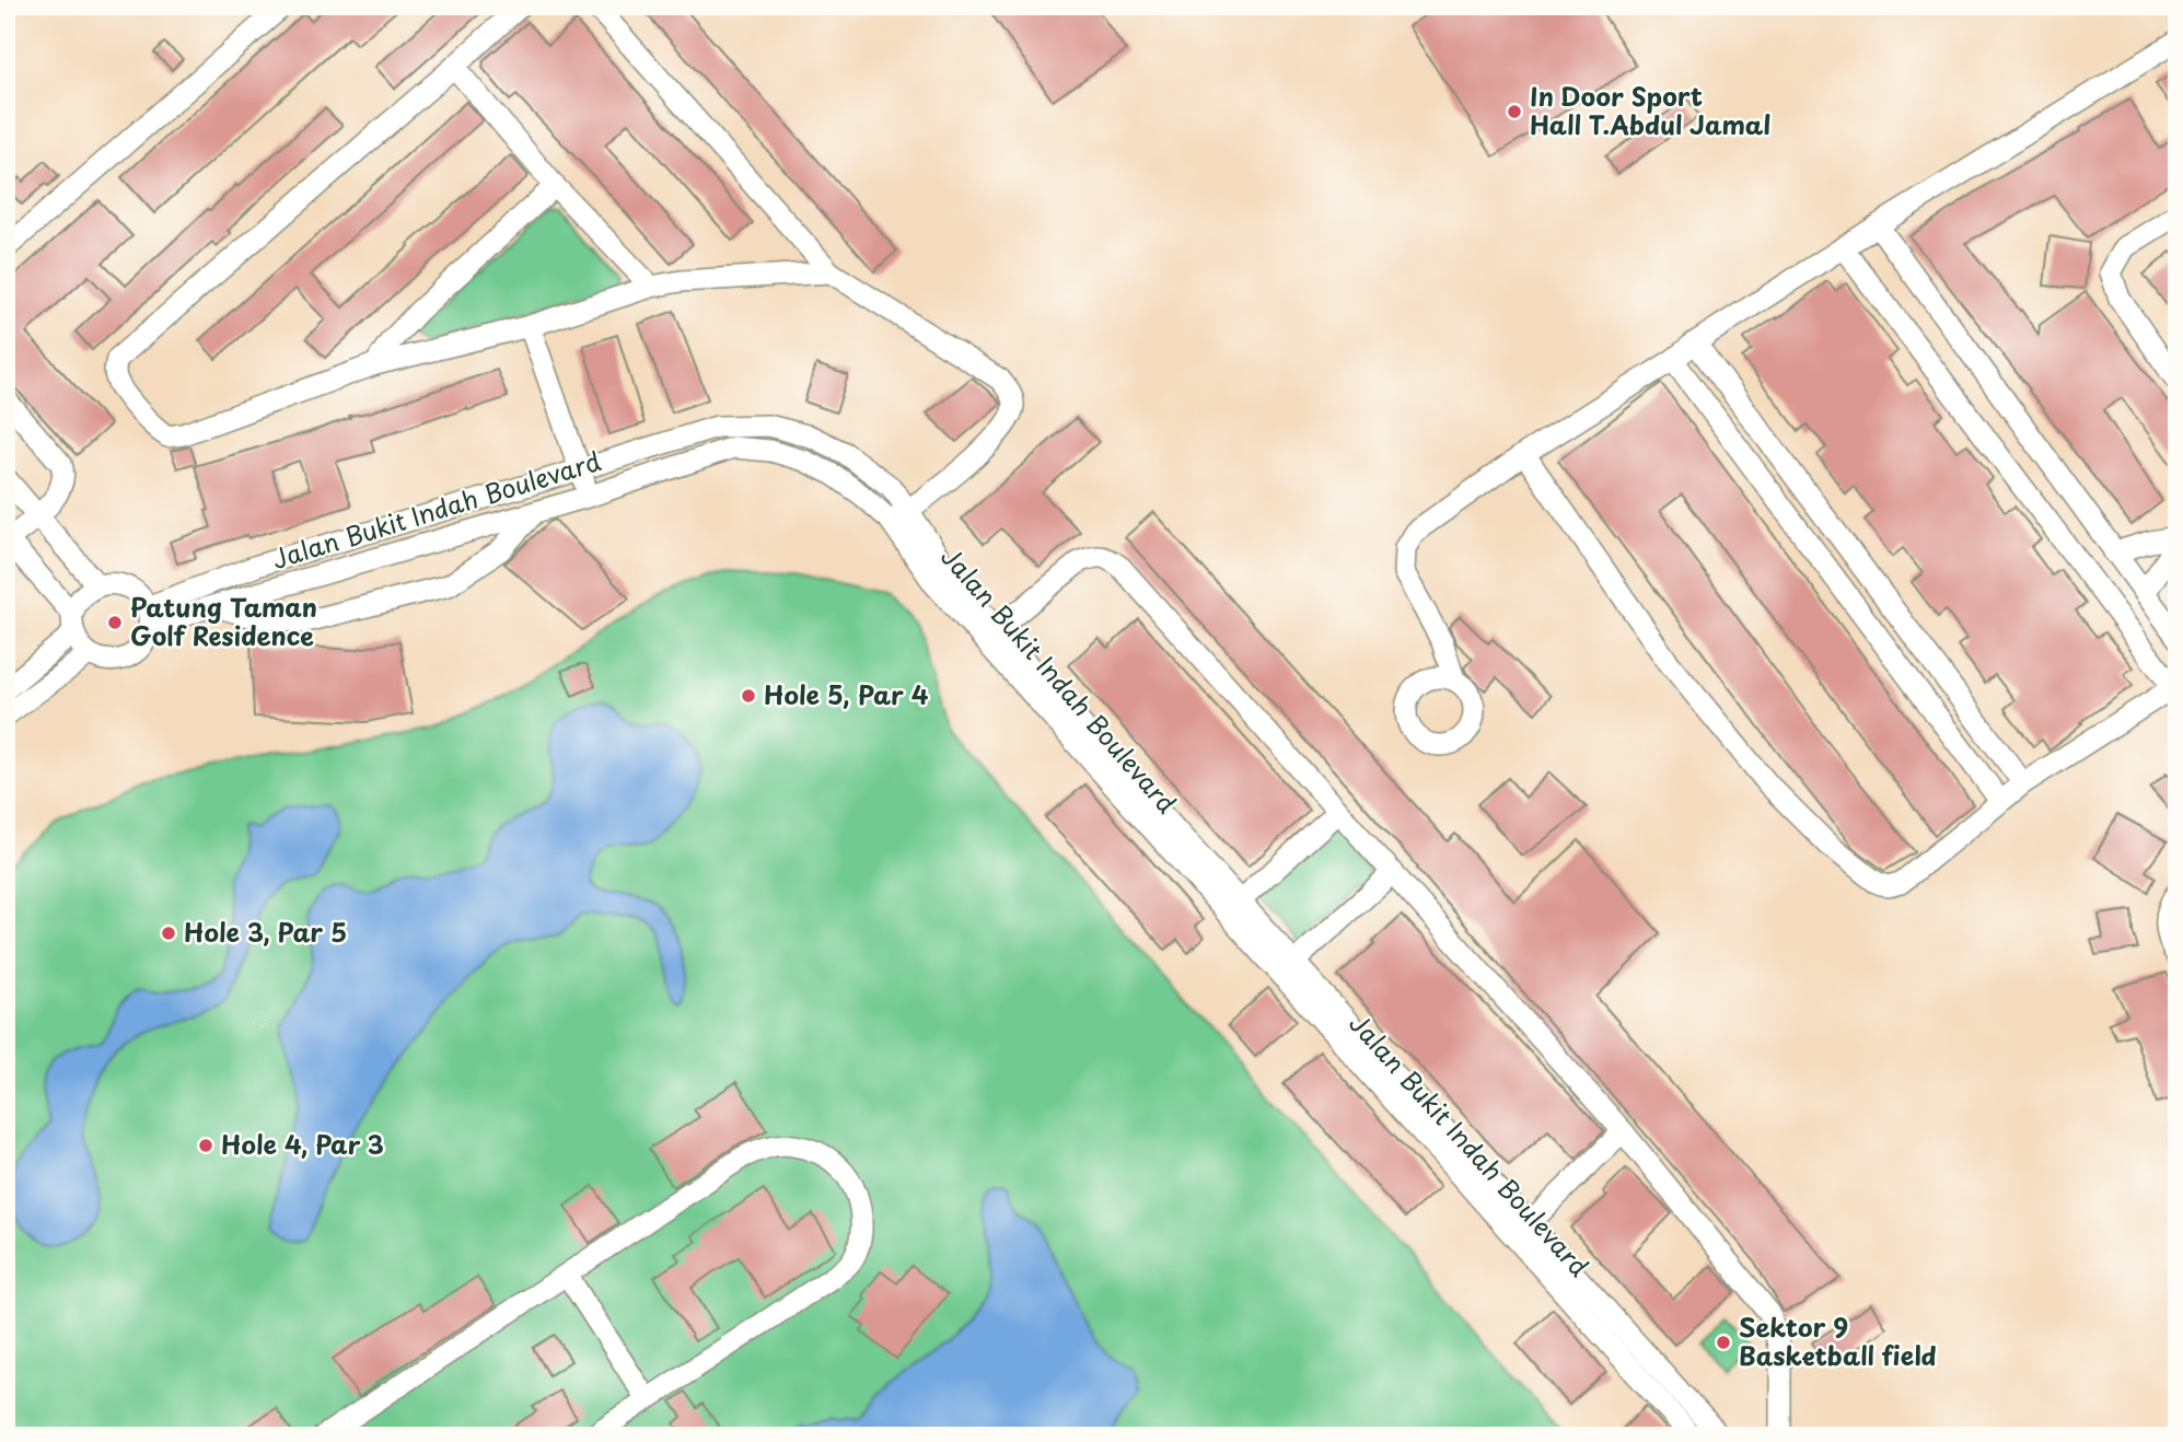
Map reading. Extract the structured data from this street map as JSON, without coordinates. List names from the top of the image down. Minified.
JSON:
{"streets":{"street":["Jalan Bukit Indah Boulevard"]},"places":["In Door Sport Hall T.Abdul Jamal","Patung Taman Golf Residence","Hole 5, Par 4","Hole 3, Par 5","Hole 4, Par 3","Sektor 9 Basketball field"]}
